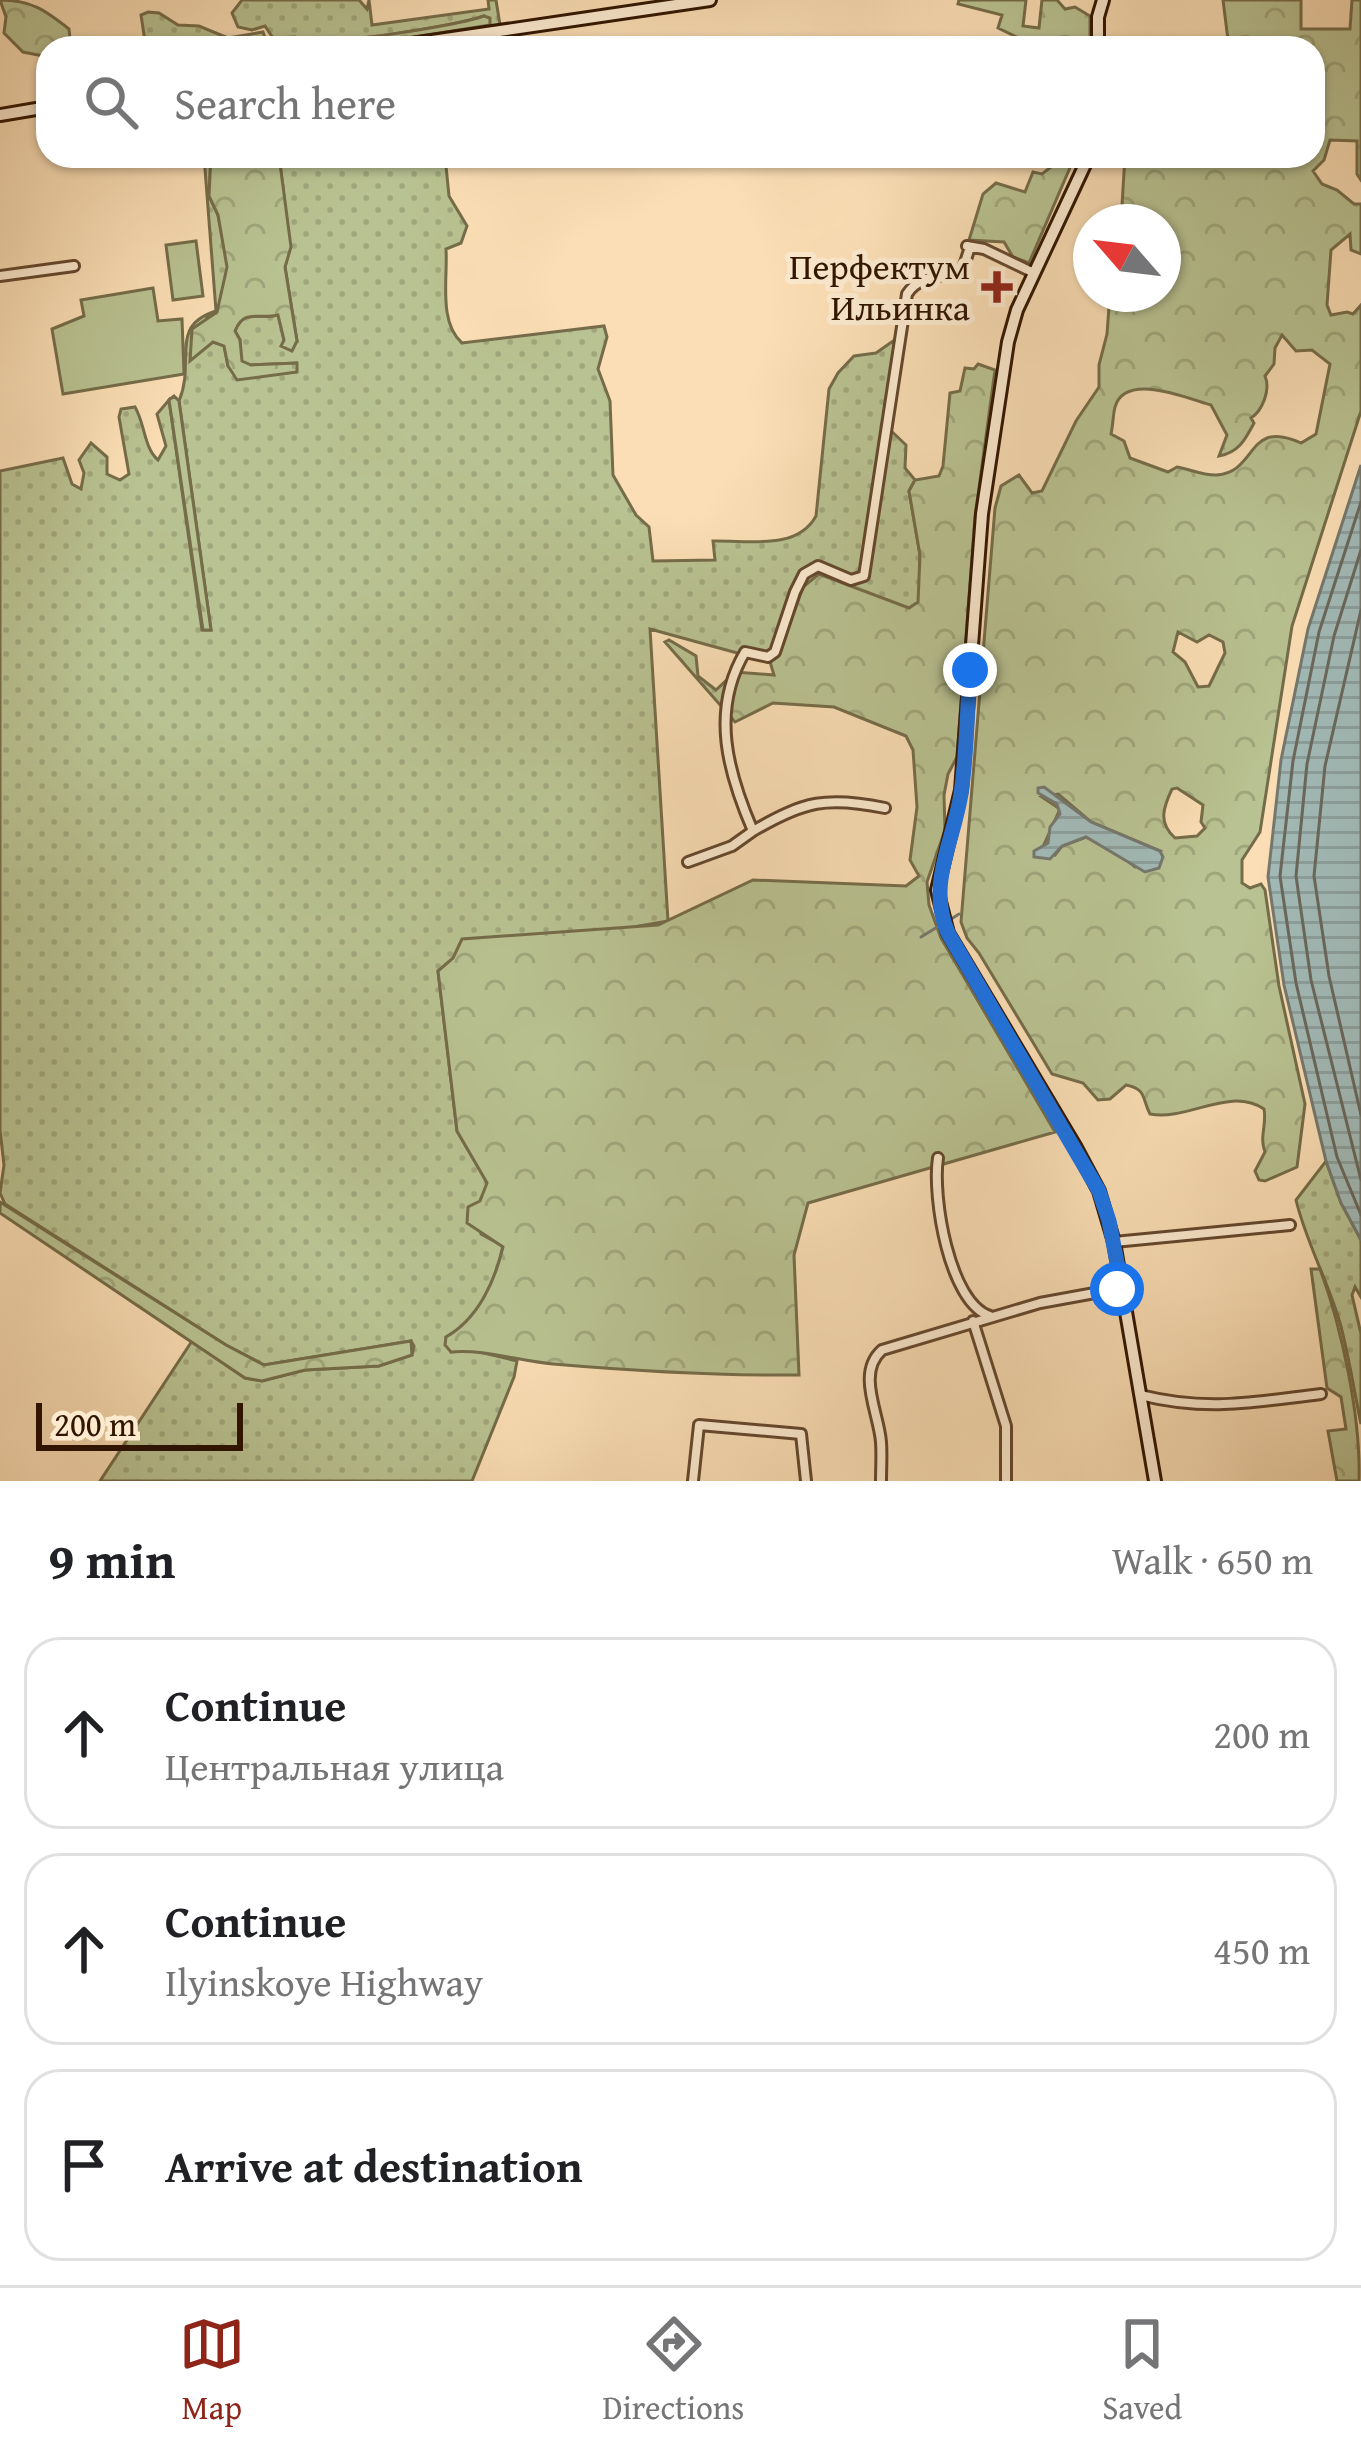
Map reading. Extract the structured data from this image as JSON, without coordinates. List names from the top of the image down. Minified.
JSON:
{"places":{"health":["Перфектум Ильинка"]},"scale_bar":"200 m","north":"top left","page":{"search":"Search here","scale":"200 m","heading":["9 min","Walk · 650 m"],"list":[["Continue","Центральная улица","200 m"],["Continue","Ilyinskoye Highway","450 m"],"Arrive at destination"],"nav":["Map","Directions","Saved"]}}
